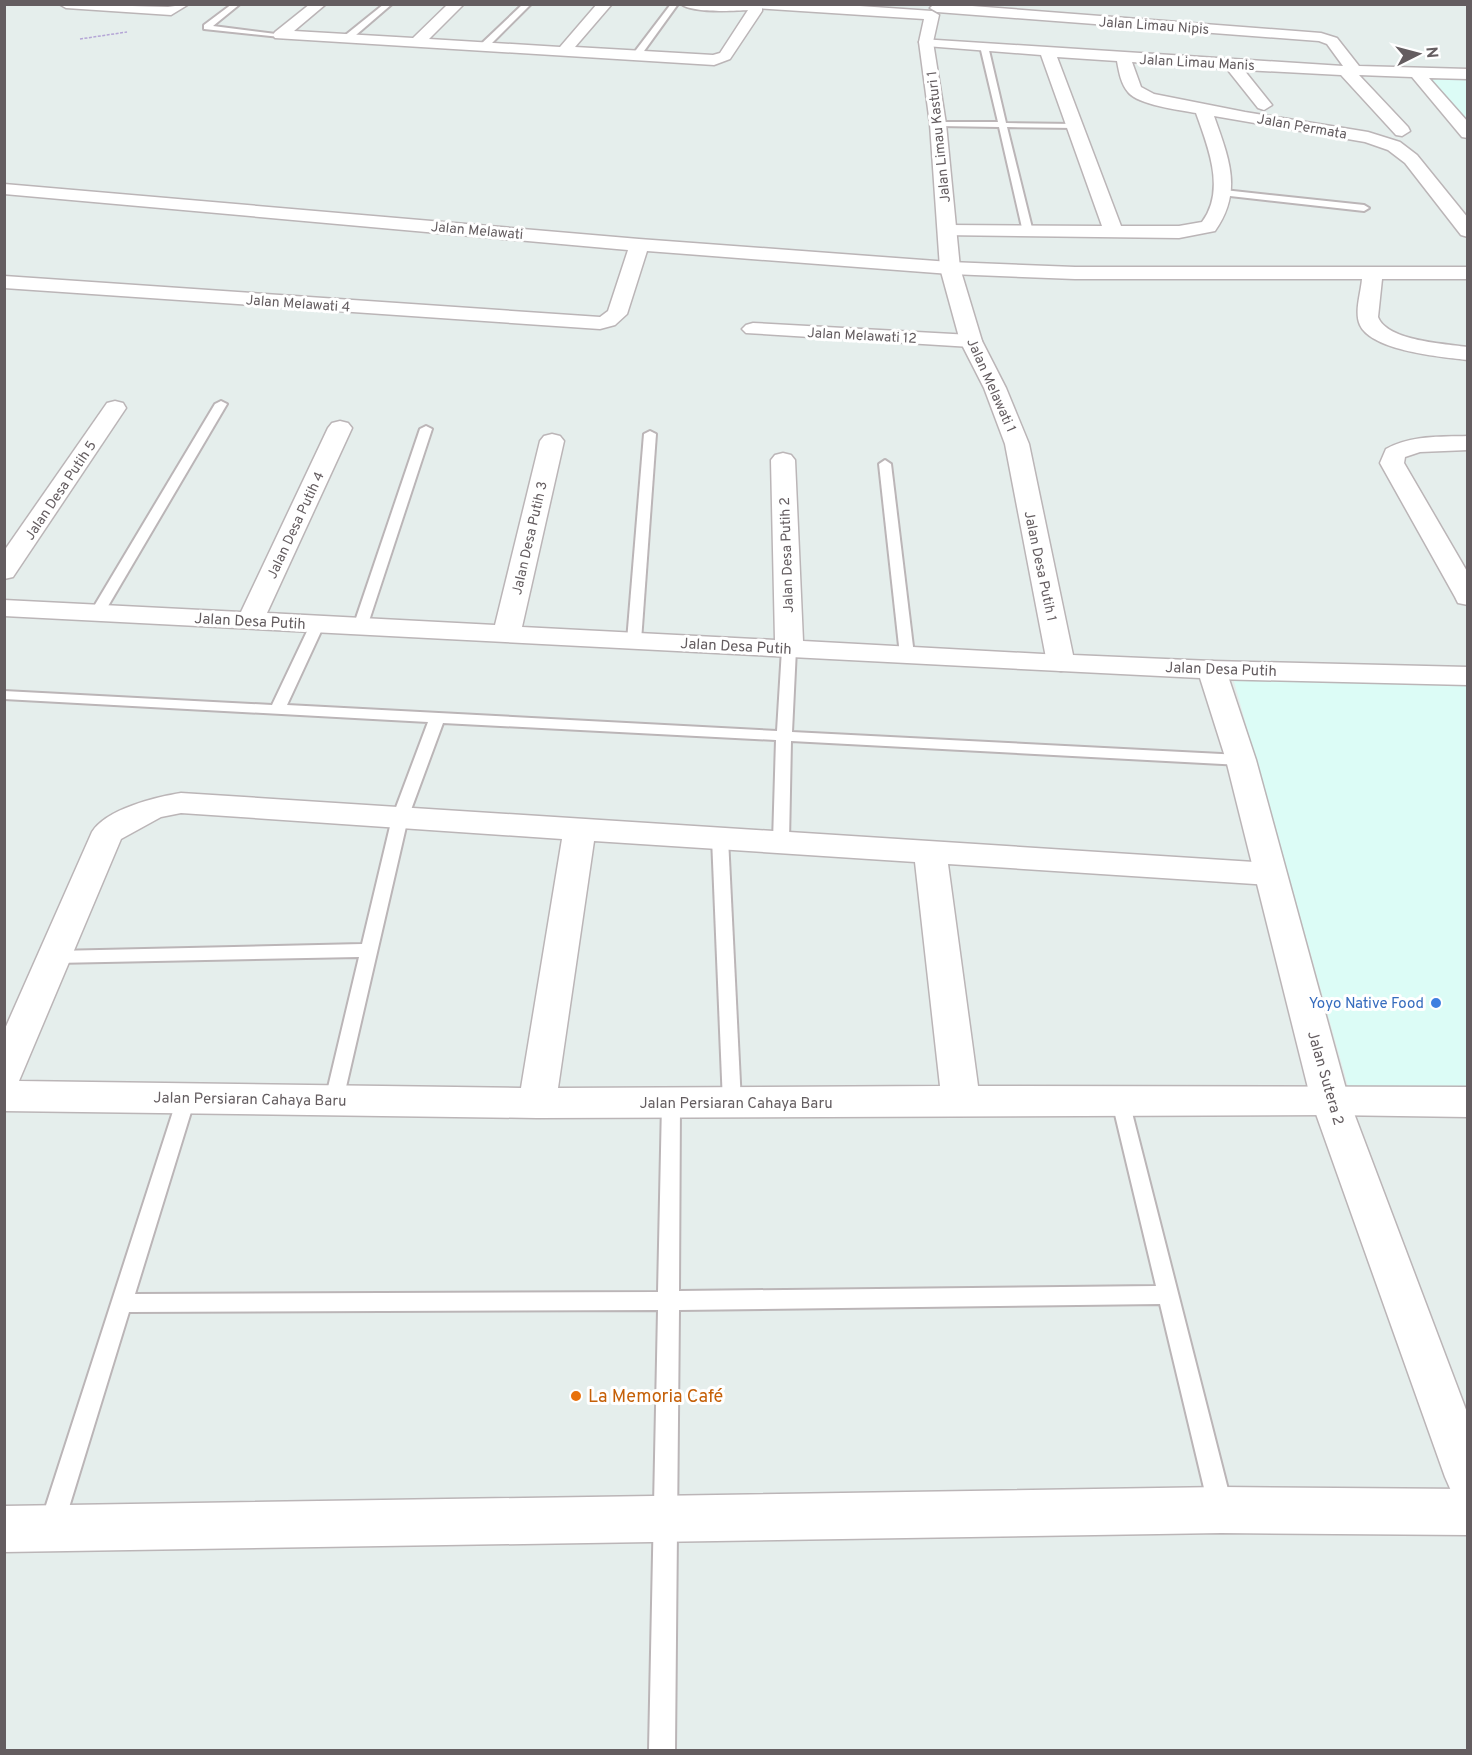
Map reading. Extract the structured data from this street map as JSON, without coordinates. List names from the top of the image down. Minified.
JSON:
{"streets":{"street":["Jalan Limau Nipis","Jalan Limau Manis","Jalan Permata","Jalan Limau Kasturi 1","Jalan Melawati","Jalan Melawati 4","Jalan Melawati 12","Jalan Melawati 1","Jalan Desa Putih 5","Jalan Desa Putih 4","Jalan Desa Putih 3","Jalan Desa Putih 2","Jalan Desa Putih 1","Jalan Desa Putih","Jalan Sutera 2","Jalan Persiaran Cahaya Baru"]},"crossings":[["Jalan Limau Nipis","Jalan Limau Manis"],["Jalan Limau Nipis","Jalan Limau Kasturi 1"],["Jalan Limau Manis","Jalan Permata"],["Jalan Limau Manis","Jalan Limau Kasturi 1"],["Jalan Limau Kasturi 1","Jalan Melawati"],["Jalan Limau Kasturi 1","Jalan Melawati 1"],["Jalan Melawati","Jalan Melawati 4"],["Jalan Melawati","Jalan Melawati 1"],["Jalan Melawati 12","Jalan Melawati 1"],["Jalan Melawati 1","Jalan Desa Putih 1"],["Jalan Desa Putih 4","Jalan Desa Putih"],["Jalan Desa Putih 3","Jalan Desa Putih"],["Jalan Desa Putih 2","Jalan Desa Putih"],["Jalan Desa Putih 1","Jalan Desa Putih"],["Jalan Desa Putih","Jalan Sutera 2"],["Jalan Sutera 2","Jalan Persiaran Cahaya Baru"]],"places":["Yoyo Native Food","La Memoria Café"],"north":"right"}
